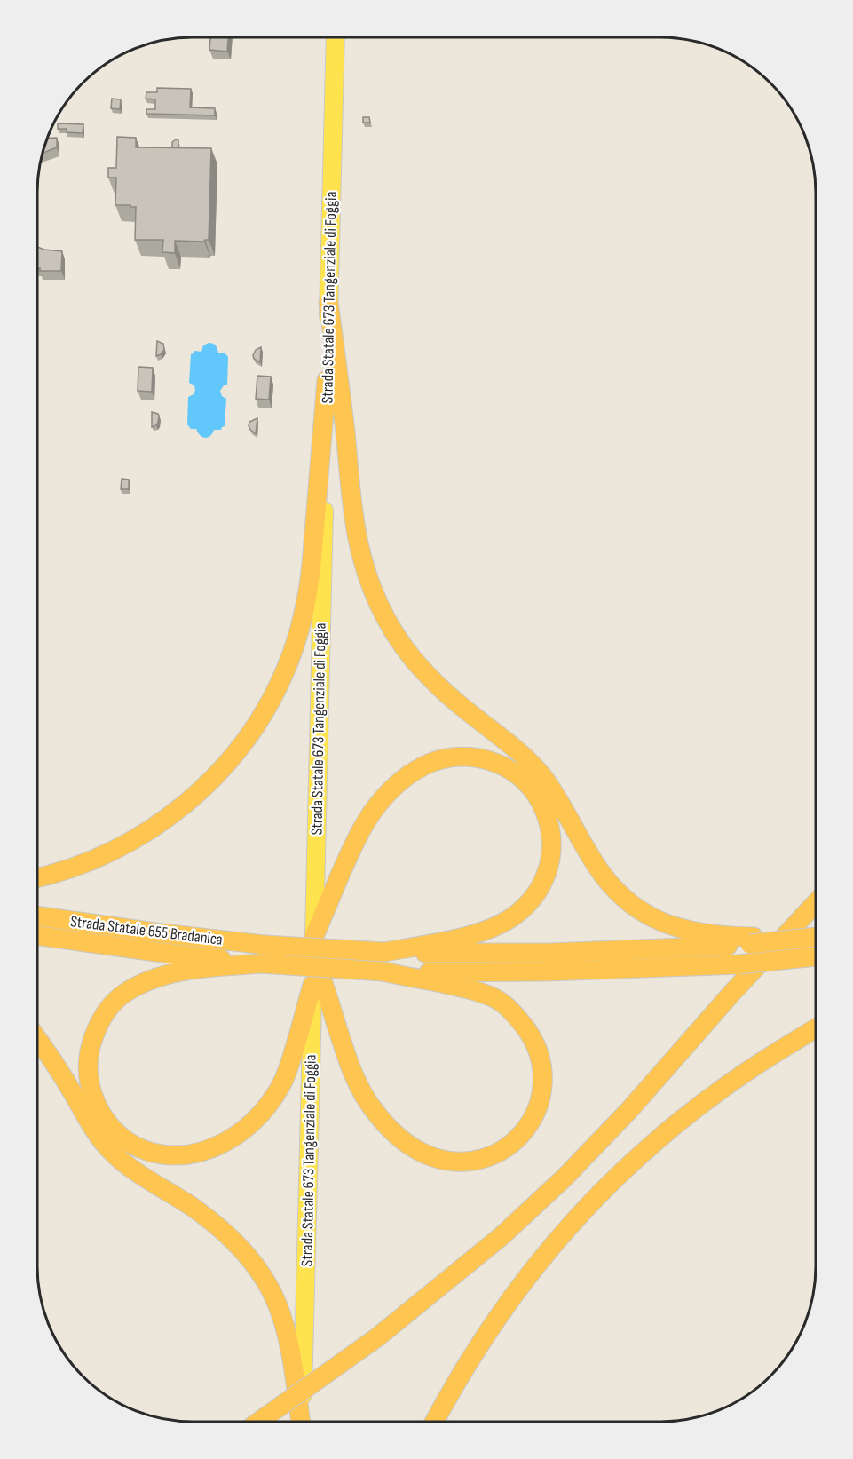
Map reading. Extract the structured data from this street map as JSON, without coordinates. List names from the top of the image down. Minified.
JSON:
{"streets":{"highway":["Strada Statale 655 Bradanica"],"main road":["Strada Statale 673 Tangenziale di Foggia"]}}
